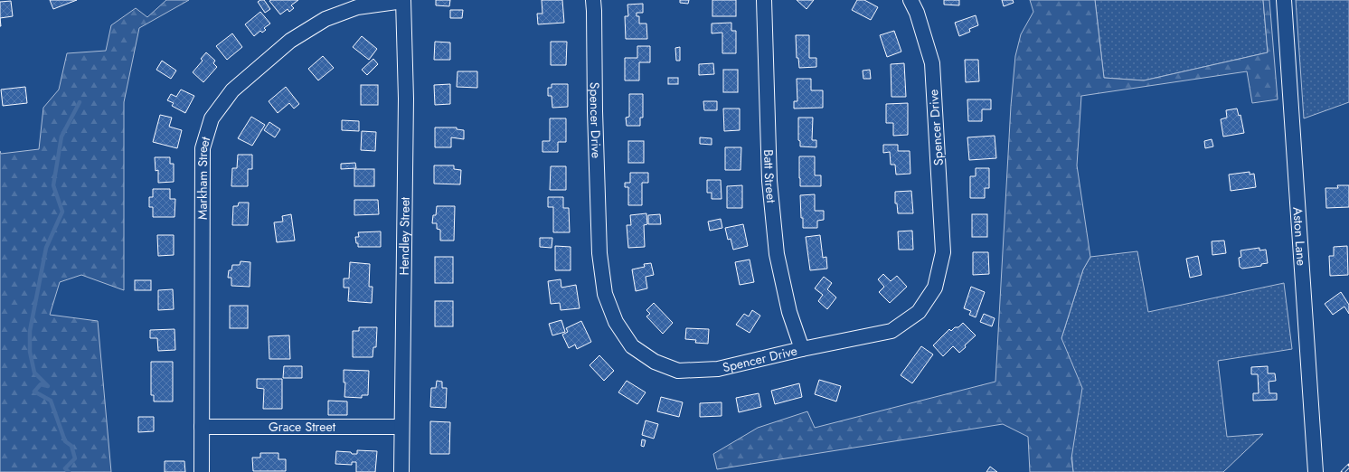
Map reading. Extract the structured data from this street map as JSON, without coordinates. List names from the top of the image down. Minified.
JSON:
{"streets":{"street":["Spencer Drive","Batt Street","Markham Street","Hendley Street","Aston Lane","Grace Street"]},"crossings":[["Spencer Drive","Batt Street"],["Markham Street","Hendley Street"],["Markham Street","Grace Street"],["Hendley Street","Grace Street"]]}
